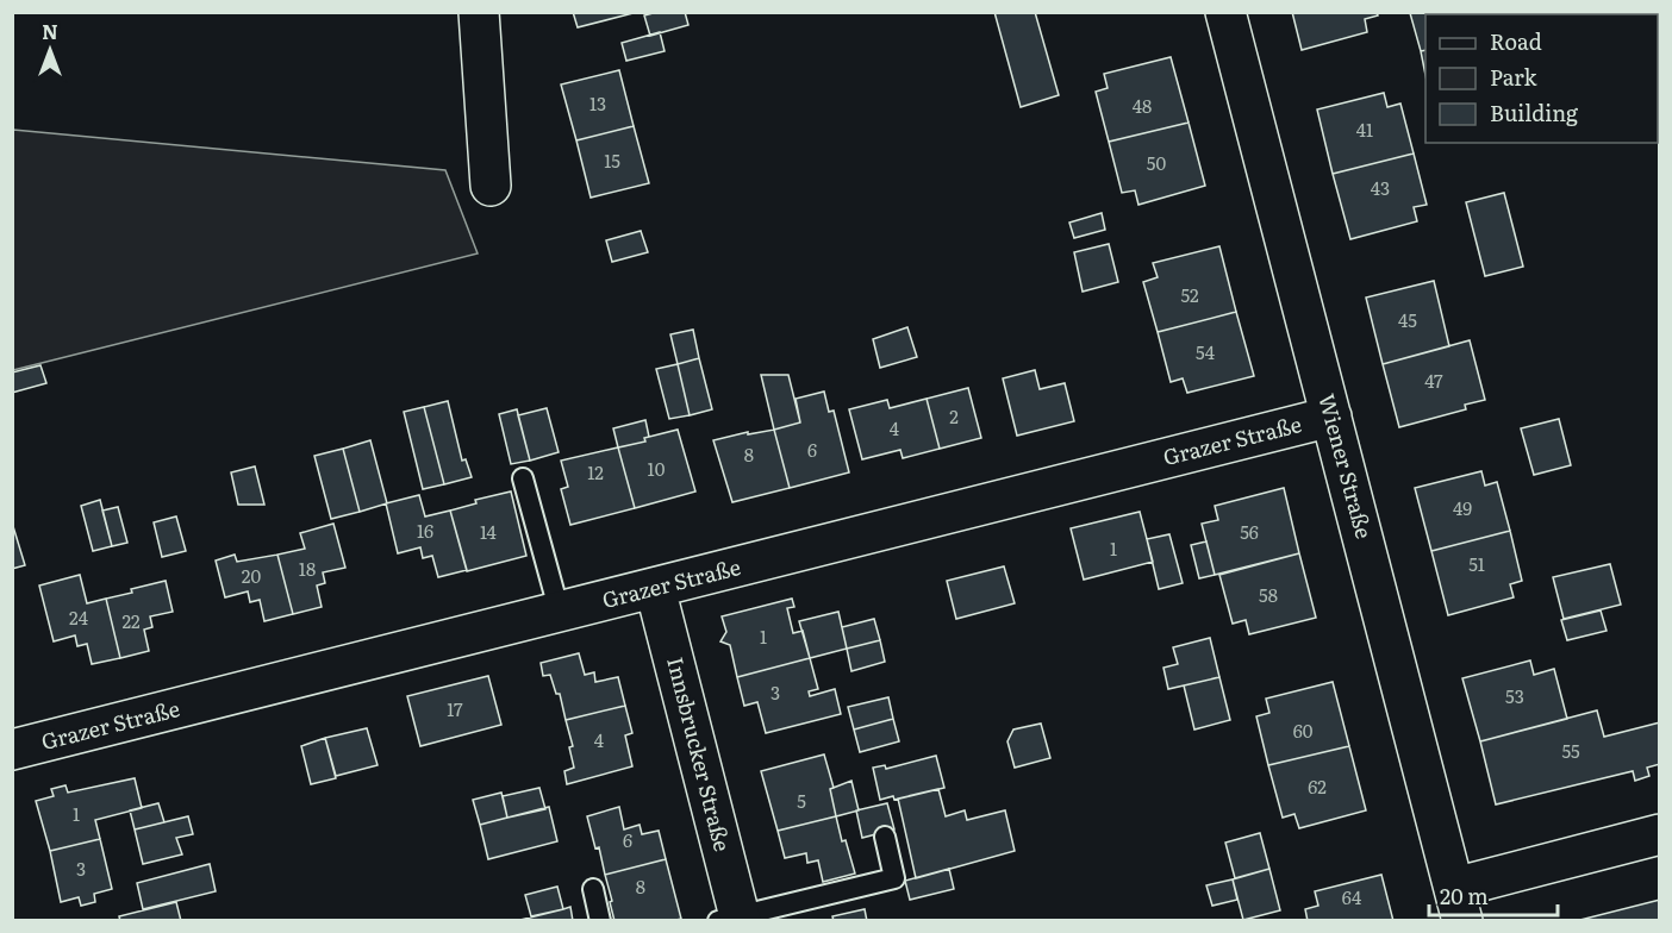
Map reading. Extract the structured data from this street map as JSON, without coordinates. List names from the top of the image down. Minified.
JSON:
{"streets":{"street":["Grazer Straße","Wiener Straße","Innsbrucker Straße"]},"crossings":[["Grazer Straße","Wiener Straße"],["Grazer Straße","Innsbrucker Straße"]],"house_numbers":["13","48","41","15","50","43","52","45","54","47","2","4","6","8","10","12","49","16","14","56","1","51","18","20","58","24","22","1","3","53","17","60","4","55","62","5","1","6","3","8","64"],"legend":["Road","Park","Building"],"scale_bar":"20 m","north":"top"}
